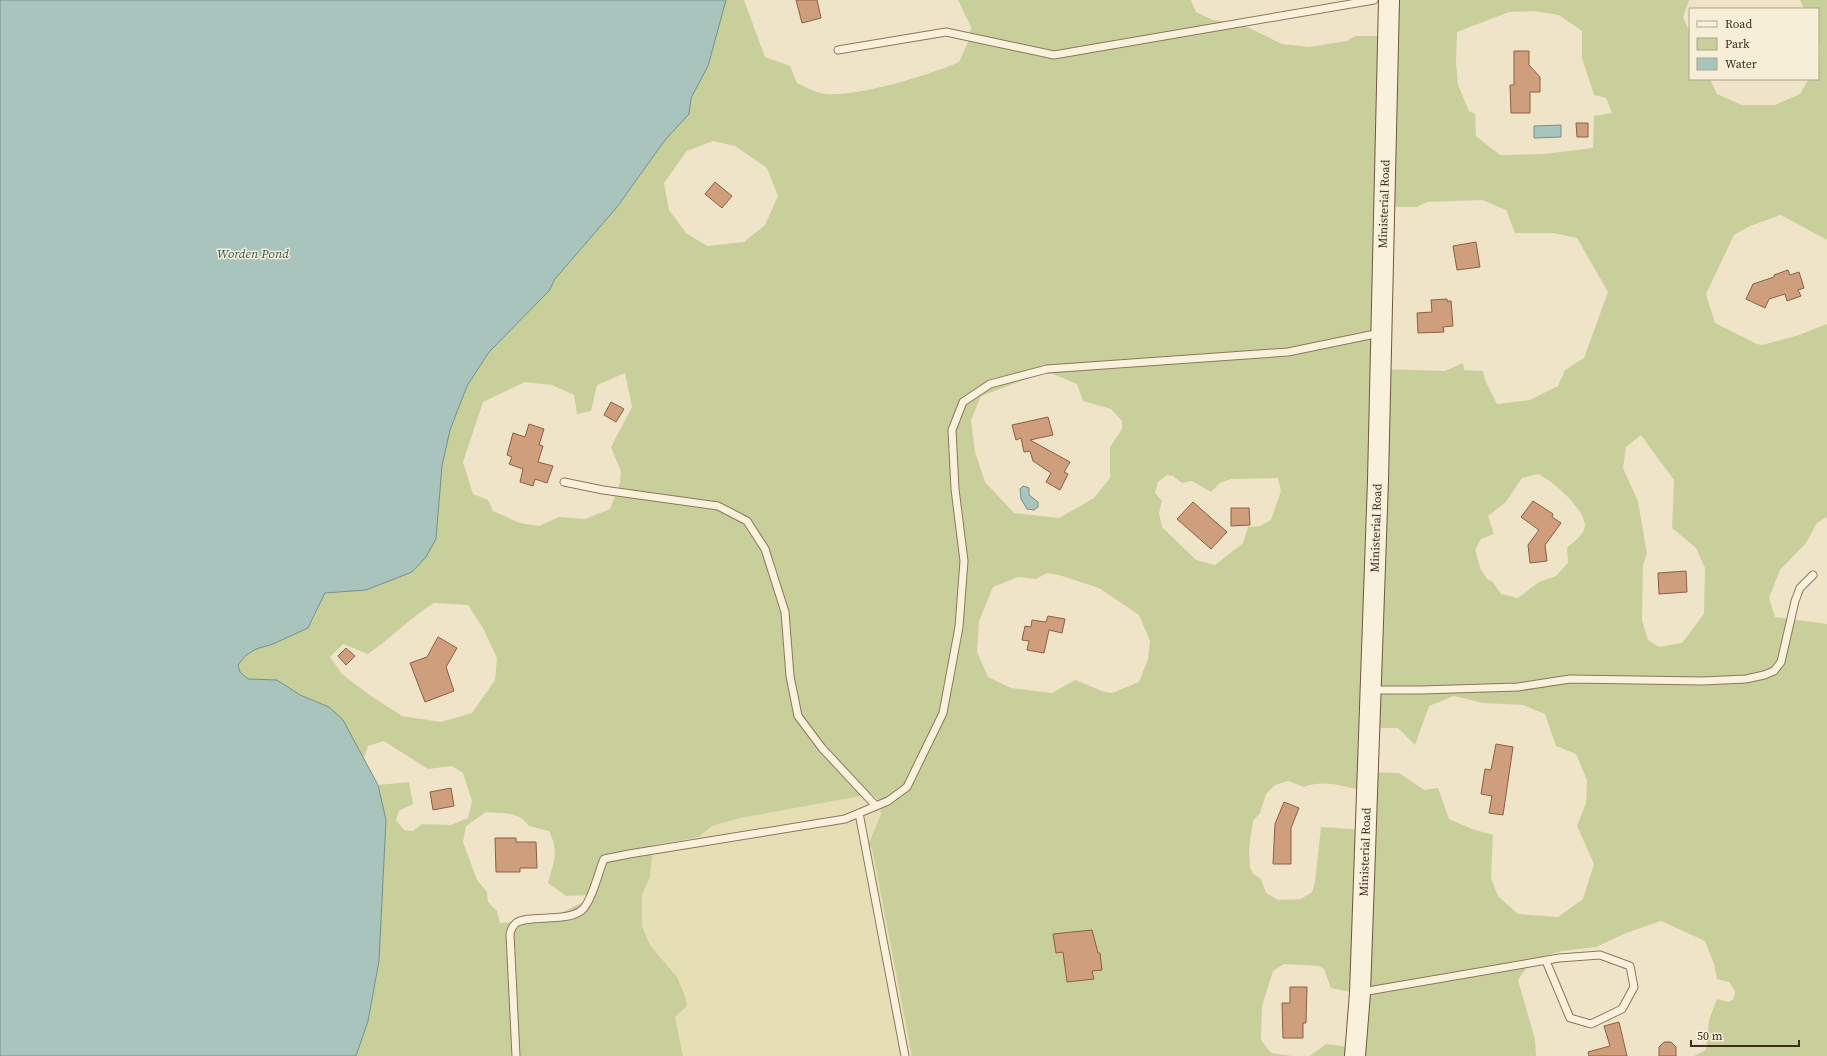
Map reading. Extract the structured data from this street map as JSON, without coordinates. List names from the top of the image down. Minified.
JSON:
{"streets":{"main road":["Ministerial Road"]},"water":["Worden Pond"],"legend":["Road","Park","Water"],"scale_bar":"50 m"}
